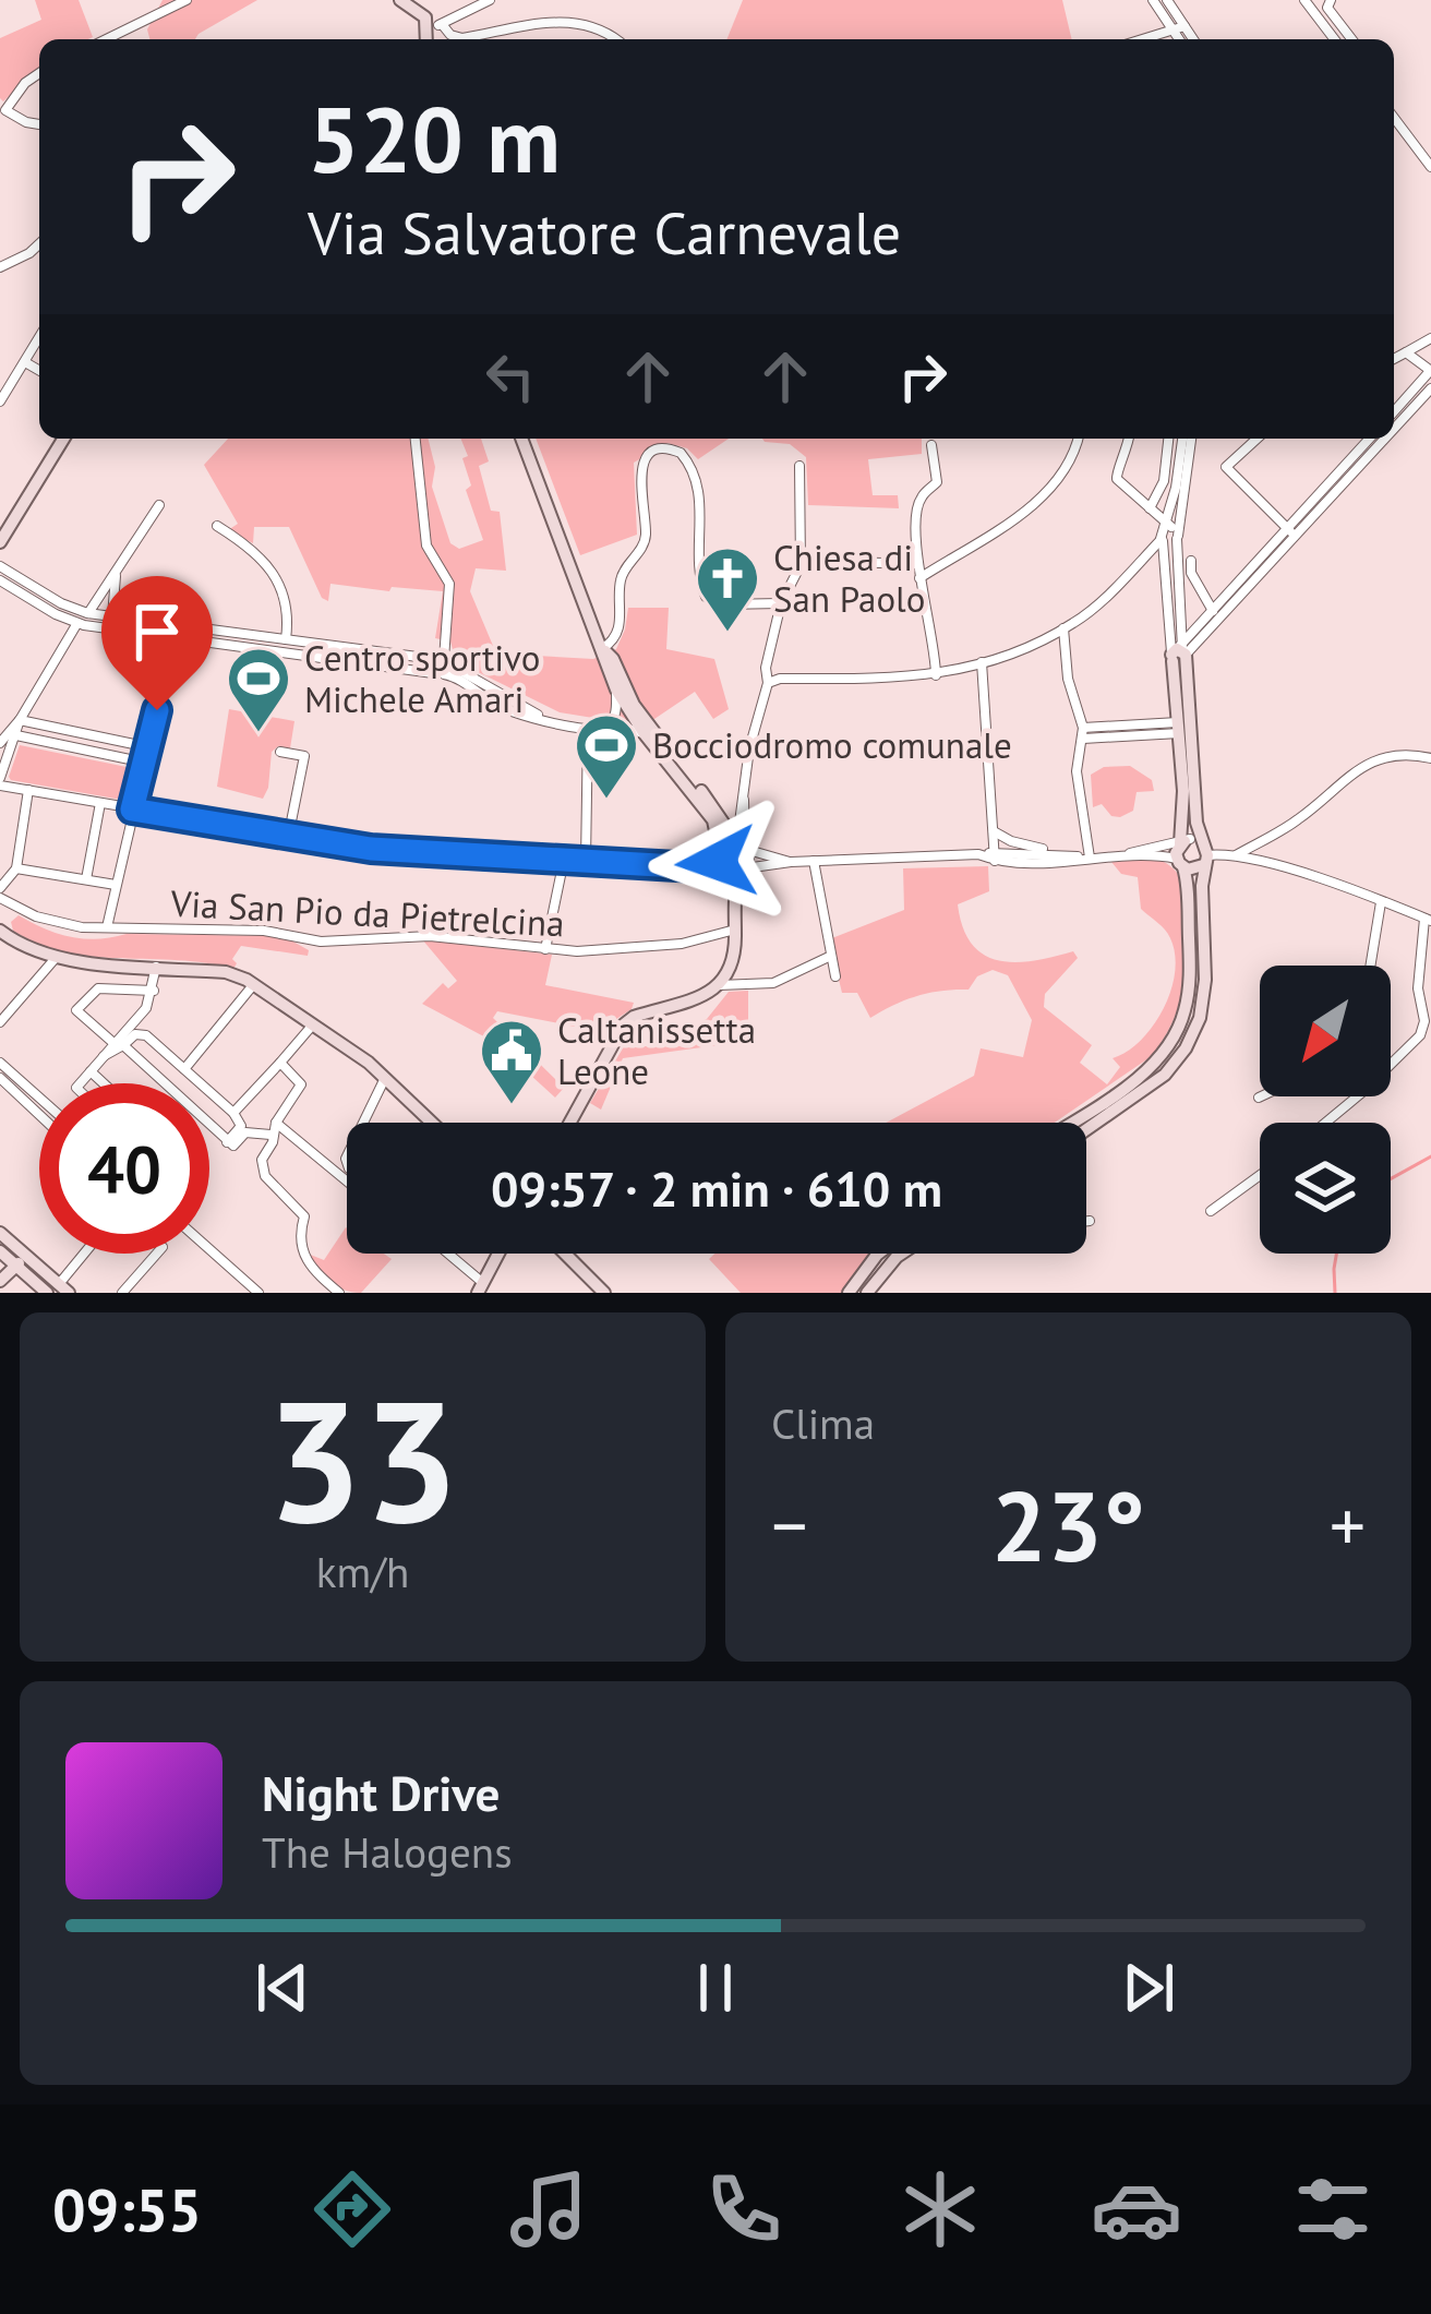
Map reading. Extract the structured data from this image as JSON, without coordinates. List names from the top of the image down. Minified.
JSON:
{"streets":{"street":["Via San Pio da Pietrelcina"]},"places":{"church":["Chiesa di San Paolo"],"sports":["Centro sportivo Michele Amari","Bocciodromo comunale"],"public building":["Caltanissetta Leone"]},"north":"bottom left","page":{"turn":["520 m","Via Salvatore Carnevale"],"limit":"40","trip":"09:57 · 2 min · 610 m","tile":[["33","km/h"],"Clima"],"heat":["−","23°","+"],"song":["Night Drive","The Halogens"],"tabs":"09:55"}}
